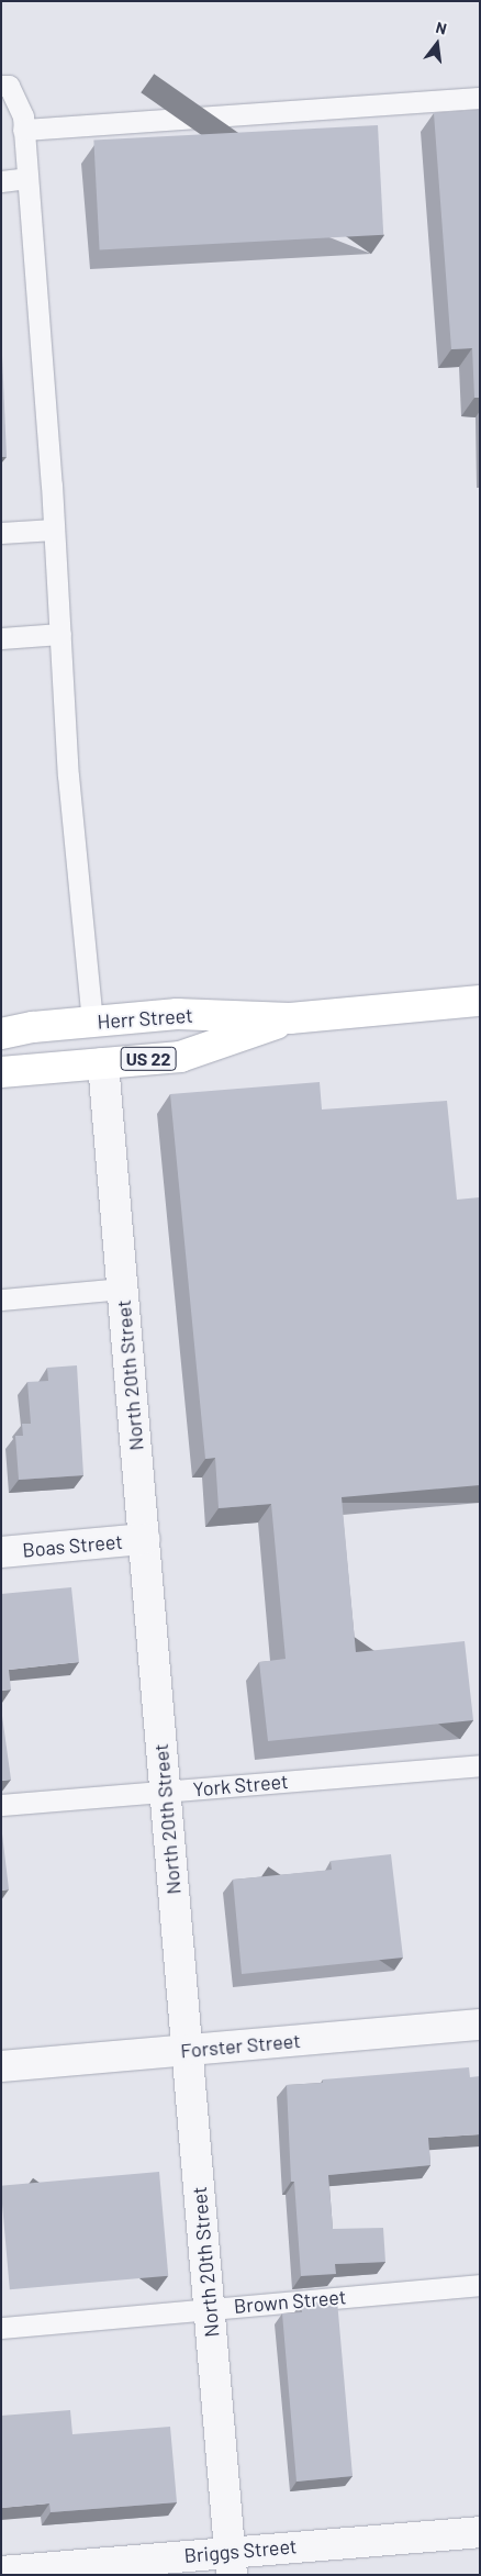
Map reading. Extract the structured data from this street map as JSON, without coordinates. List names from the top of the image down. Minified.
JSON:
{"streets":{"main road":["Herr Street","US 22"],"street":["North 20th Street","Boas Street","Forster Street","Briggs Street"],"lane":["York Street","Brown Street"]},"crossings":[["Herr Street","US 22"],["Herr Street","North 20th Street"],["North 20th Street","Boas Street"],["North 20th Street","York Street"],["North 20th Street","Forster Street"],["North 20th Street","Brown Street"],["North 20th Street","Briggs Street"]],"north":"top"}
